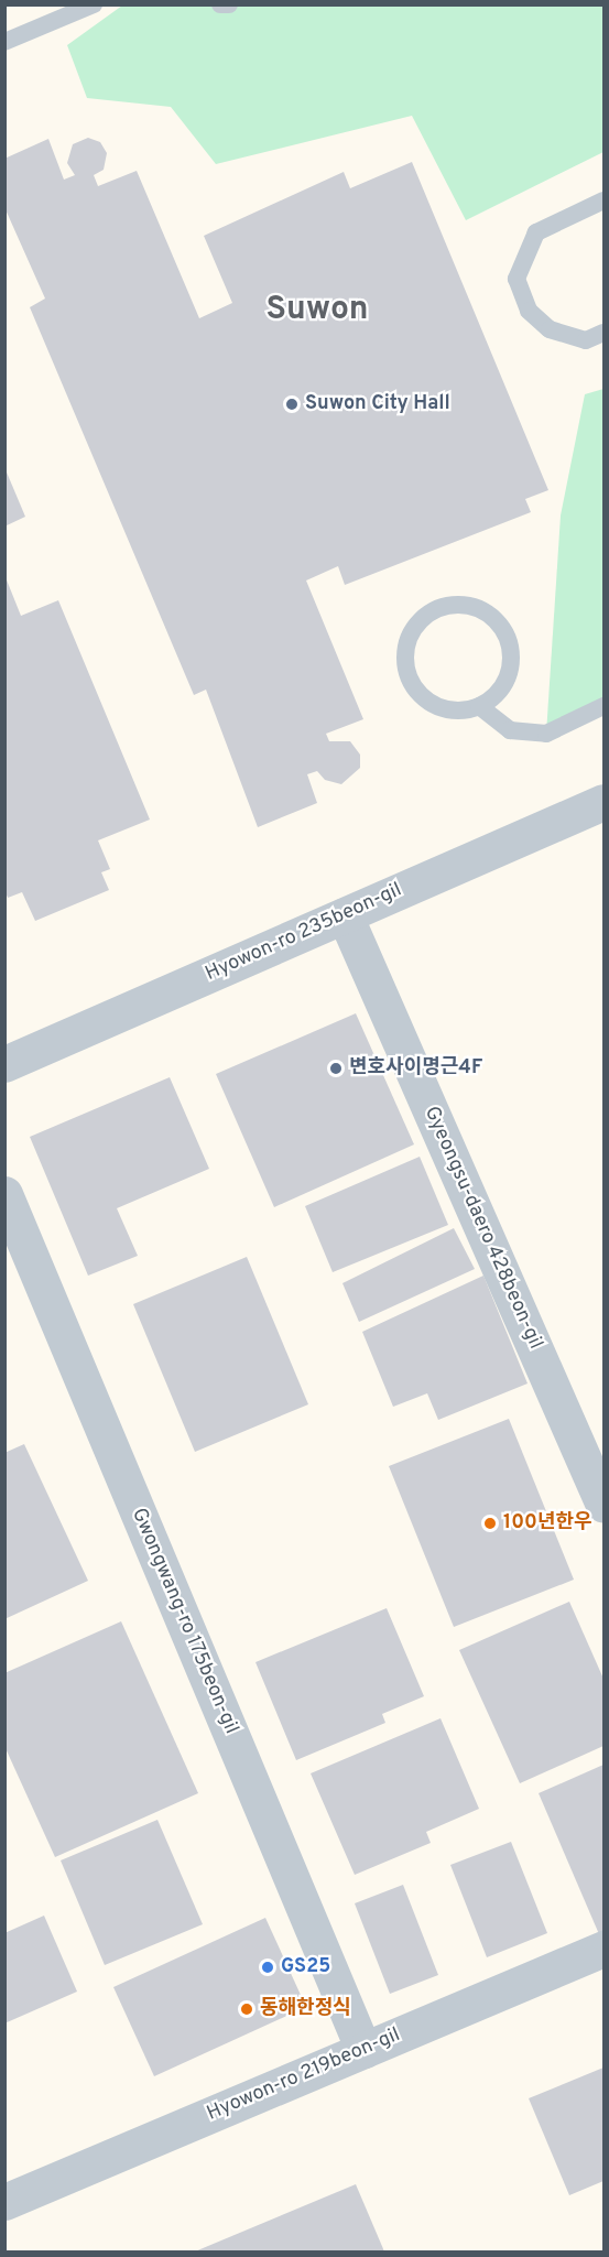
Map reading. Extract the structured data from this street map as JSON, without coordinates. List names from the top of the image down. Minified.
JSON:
{"streets":{"street":["Hyowon-ro 235beon-gil","Gyeongsu-daero 428beon-gil","Gwongwang-ro 175beon-gil","Hyowon-ro 219beon-gil"]},"crossings":[["Hyowon-ro 235beon-gil","Gyeongsu-daero 428beon-gil"],["Gwongwang-ro 175beon-gil","Hyowon-ro 219beon-gil"]],"districts":["Suwon"],"places":["Suwon City Hall","변호사이명근4F","100년한우","GS25","동해한정식"]}
